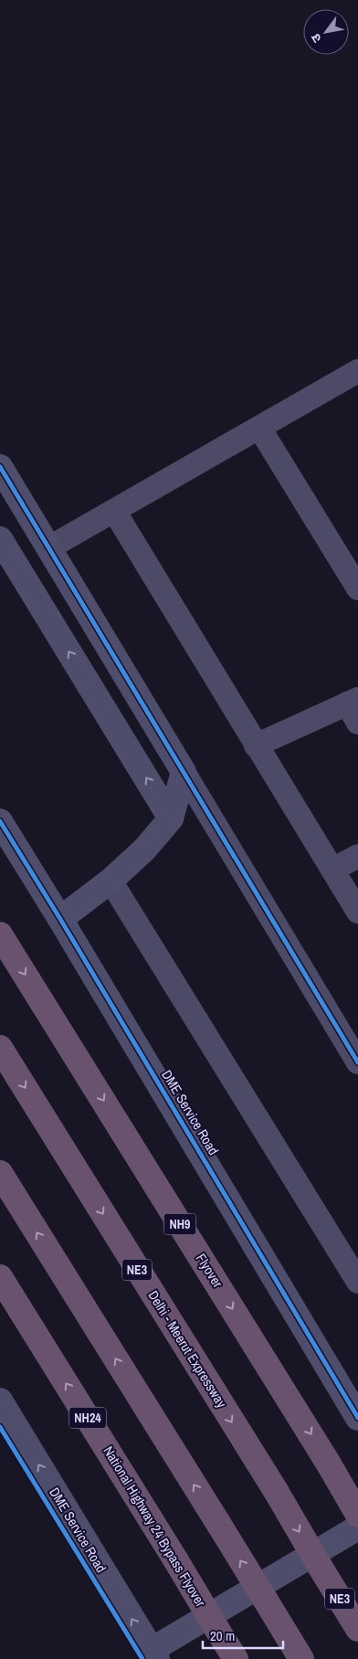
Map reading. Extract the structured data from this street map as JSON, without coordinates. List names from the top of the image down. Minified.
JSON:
{"streets":{"highway":["NH9","NE3","Flyover","Delhi - Meerut Expressway","NH24","National Highway 24 Bypass Flyover"],"street":["DME Service Road"]},"scale_bar":"20 m","north":"bottom left"}
